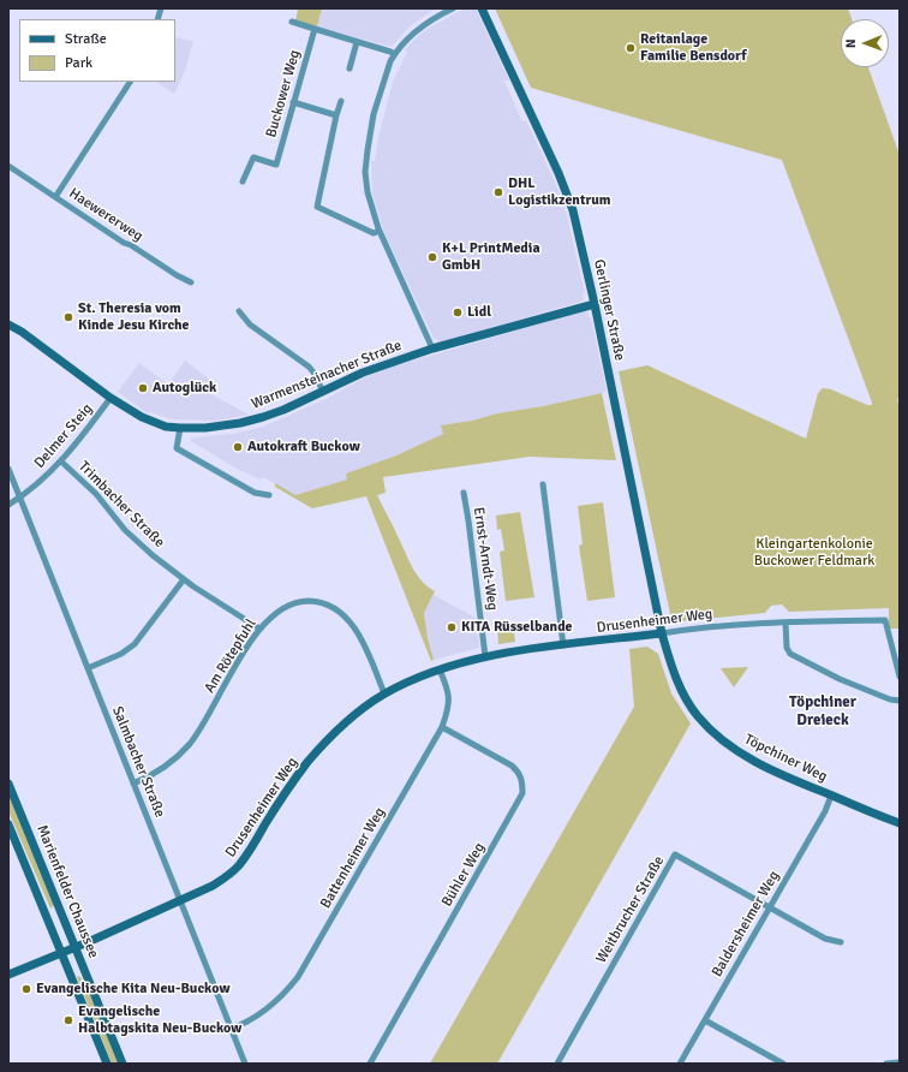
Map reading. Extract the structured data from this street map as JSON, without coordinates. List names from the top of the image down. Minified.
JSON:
{"streets":{"street":["Buckower Weg","Haewererweg","Gerlinger Straße","Warmensteinacher Straße","Delmer Steig","Trimbacher Straße","Ernst-Arndt-Weg","Drusenheimer Weg","Am Rötepfuhl","Töpchiner Weg","Salmbacher Straße","Battenheimer Weg","Bühler Weg","Marienfelder Chaussee","Weitbrucher Straße","Baldersheimer Weg"]},"crossings":[["Gerlinger Straße","Warmensteinacher Straße"],["Gerlinger Straße","Drusenheimer Weg"],["Gerlinger Straße","Töpchiner Weg"],["Warmensteinacher Straße","Delmer Steig"],["Delmer Steig","Trimbacher Straße"],["Delmer Steig","Salmbacher Straße"],["Trimbacher Straße","Am Rötepfuhl"],["Ernst-Arndt-Weg","Drusenheimer Weg"],["Drusenheimer Weg","Am Rötepfuhl"],["Drusenheimer Weg","Töpchiner Weg"],["Drusenheimer Weg","Salmbacher Straße"],["Drusenheimer Weg","Battenheimer Weg"],["Drusenheimer Weg","Marienfelder Chaussee"],["Am Rötepfuhl","Salmbacher Straße"],["Töpchiner Weg","Baldersheimer Weg"],["Salmbacher Straße","Battenheimer Weg"],["Battenheimer Weg","Bühler Weg"],["Weitbrucher Straße","Baldersheimer Weg"]],"districts":["Töpchiner Dreieck"],"parks":["Kleingartenkolonie Buckower Feldmark"],"places":["Reitanlage Familie Bensdorf","DHL Logistikzentrum","K+L PrintMedia GmbH","Lidl","St. Theresia vom Kinde Jesu Kirche","Autoglück","Autokraft Buckow","KITA Rüsselbande","Evangelische Kita Neu-Buckow","Evangelische Halbtagskita Neu-Buckow"],"legend":["Straße","Park"],"north":"left"}
